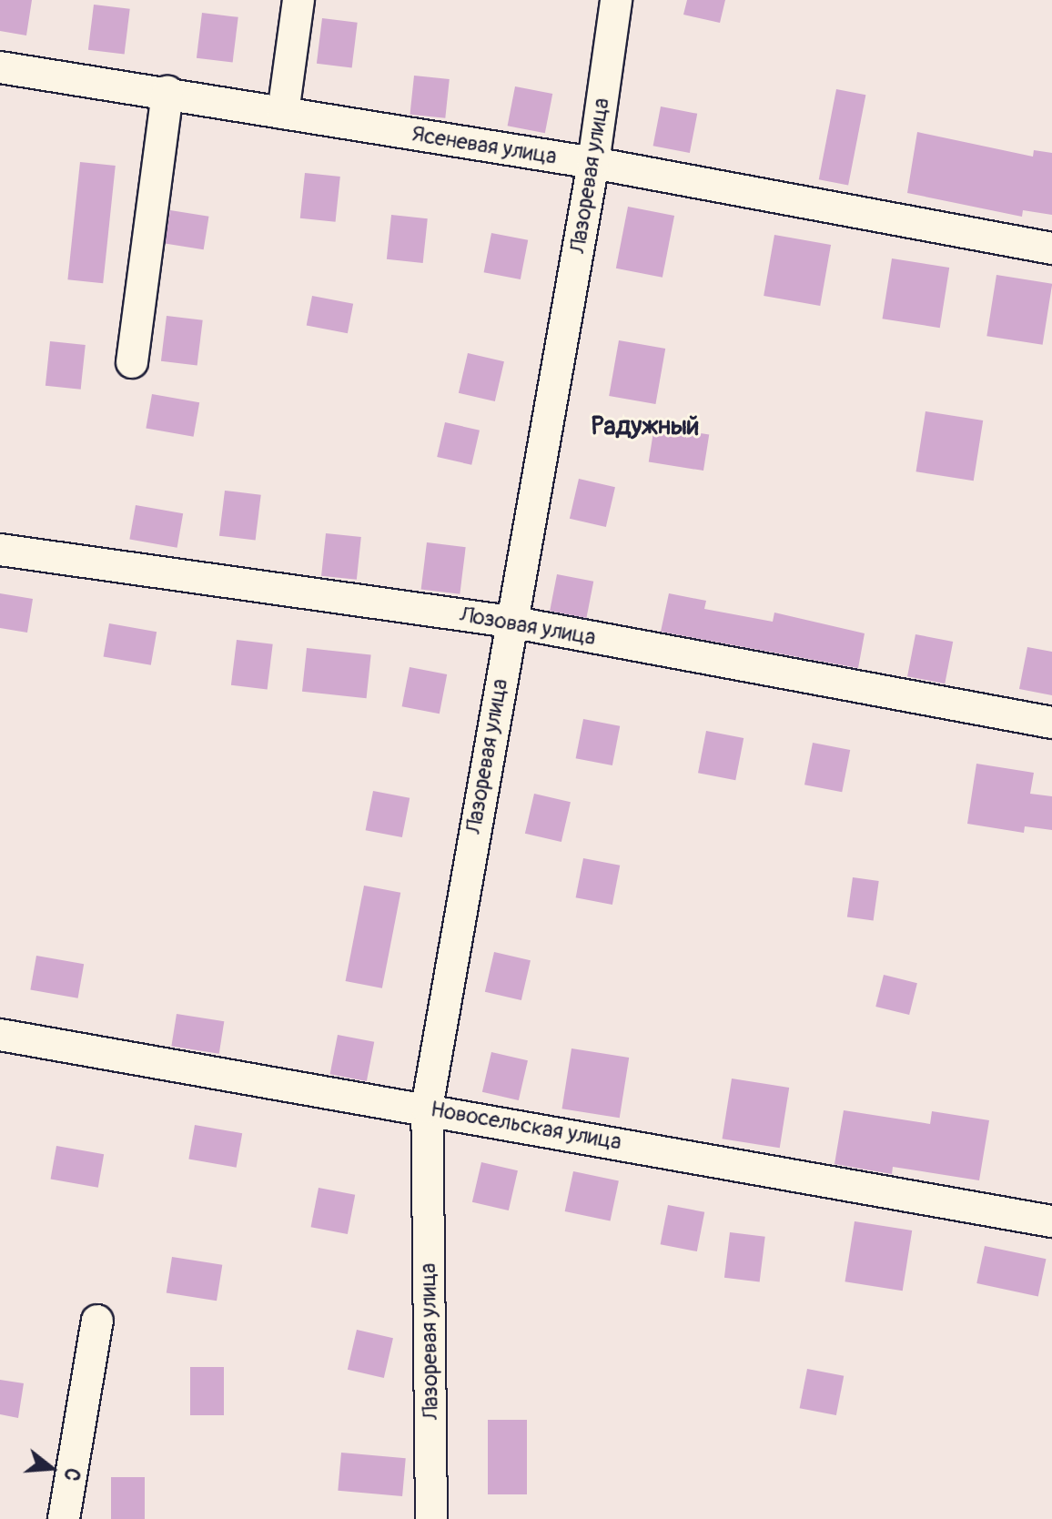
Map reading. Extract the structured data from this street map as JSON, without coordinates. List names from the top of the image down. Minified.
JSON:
{"streets":{"street":["Ясеневая улица","Лазоревая улица","Лозовая улица","Новосельская улица"]},"crossings":[["Ясеневая улица","Лазоревая улица"],["Лазоревая улица","Лозовая улица"],["Лазоревая улица","Новосельская улица"]],"districts":["Радужный"],"north":"right"}
